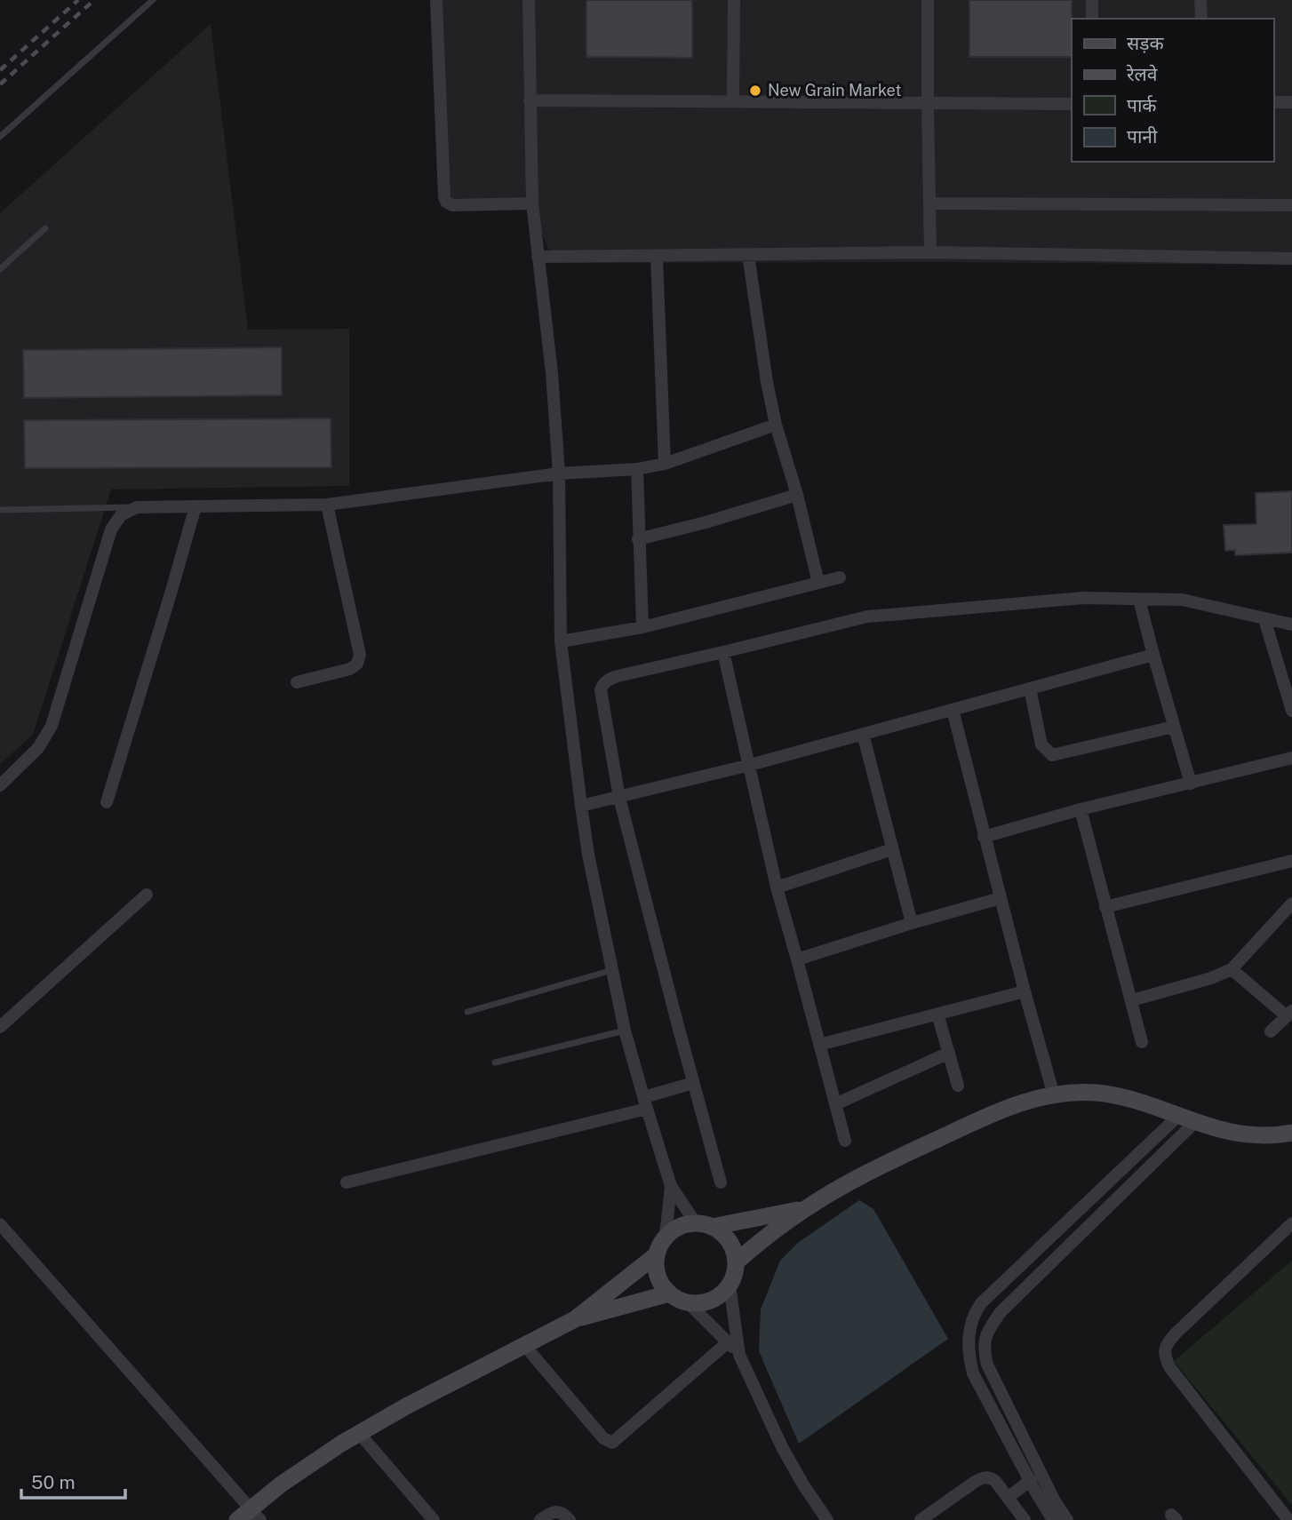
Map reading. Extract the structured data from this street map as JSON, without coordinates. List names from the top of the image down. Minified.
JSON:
{"places":["New Grain Market"],"legend":["सड़क","रेलवे","पार्क","पानी"],"scale_bar":"50 m"}
